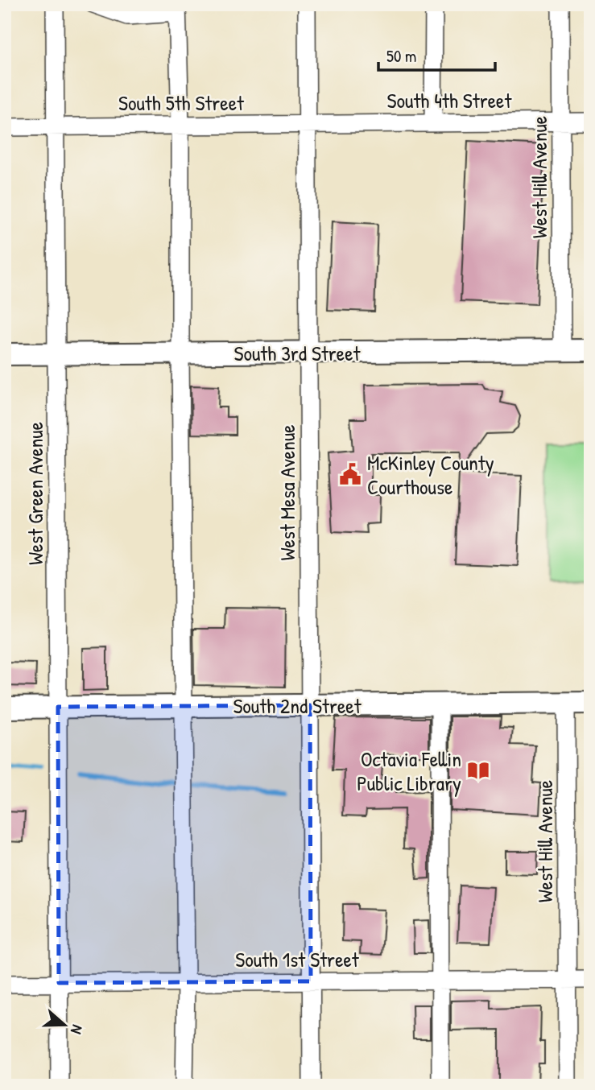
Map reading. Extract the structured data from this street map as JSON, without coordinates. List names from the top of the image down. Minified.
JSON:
{"streets":{"main road":["South 3rd Street","South 2nd Street"],"street":["South 4th Street","South 5th Street","West Hill Avenue","West Mesa Avenue","West Green Avenue","South 1st Street"]},"crossings":[["South 4th Street","South 5th Street"],["South 4th Street","West Hill Avenue"],["South 4th Street","West Mesa Avenue"],["South 5th Street","West Mesa Avenue"],["South 5th Street","West Green Avenue"],["West Hill Avenue","South 3rd Street"],["West Hill Avenue","South 2nd Street"],["West Hill Avenue","South 1st Street"],["South 3rd Street","West Mesa Avenue"],["South 3rd Street","West Green Avenue"],["West Mesa Avenue","South 2nd Street"],["West Mesa Avenue","South 1st Street"],["West Green Avenue","South 2nd Street"],["West Green Avenue","South 1st Street"]],"places":{"public building":["McKinley County Courthouse"],"library":["Octavia Fellin Public Library"]},"scale_bar":"50 m","north":"right"}
